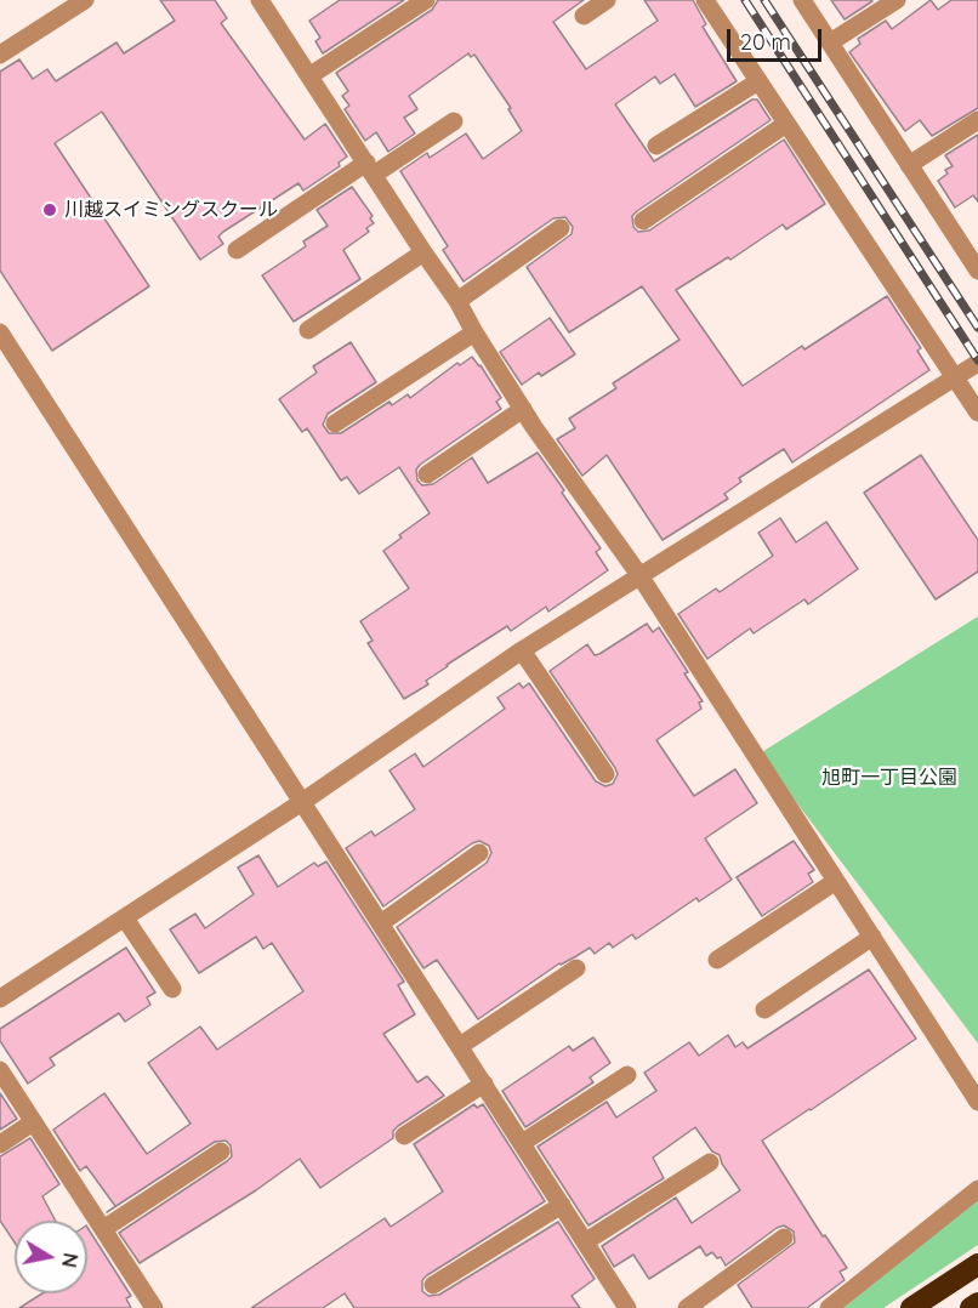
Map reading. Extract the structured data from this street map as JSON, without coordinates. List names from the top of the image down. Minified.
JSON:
{"parks":["旭町一丁目公園"],"places":["川越スイミングスクール"],"scale_bar":"20 m","north":"right"}
